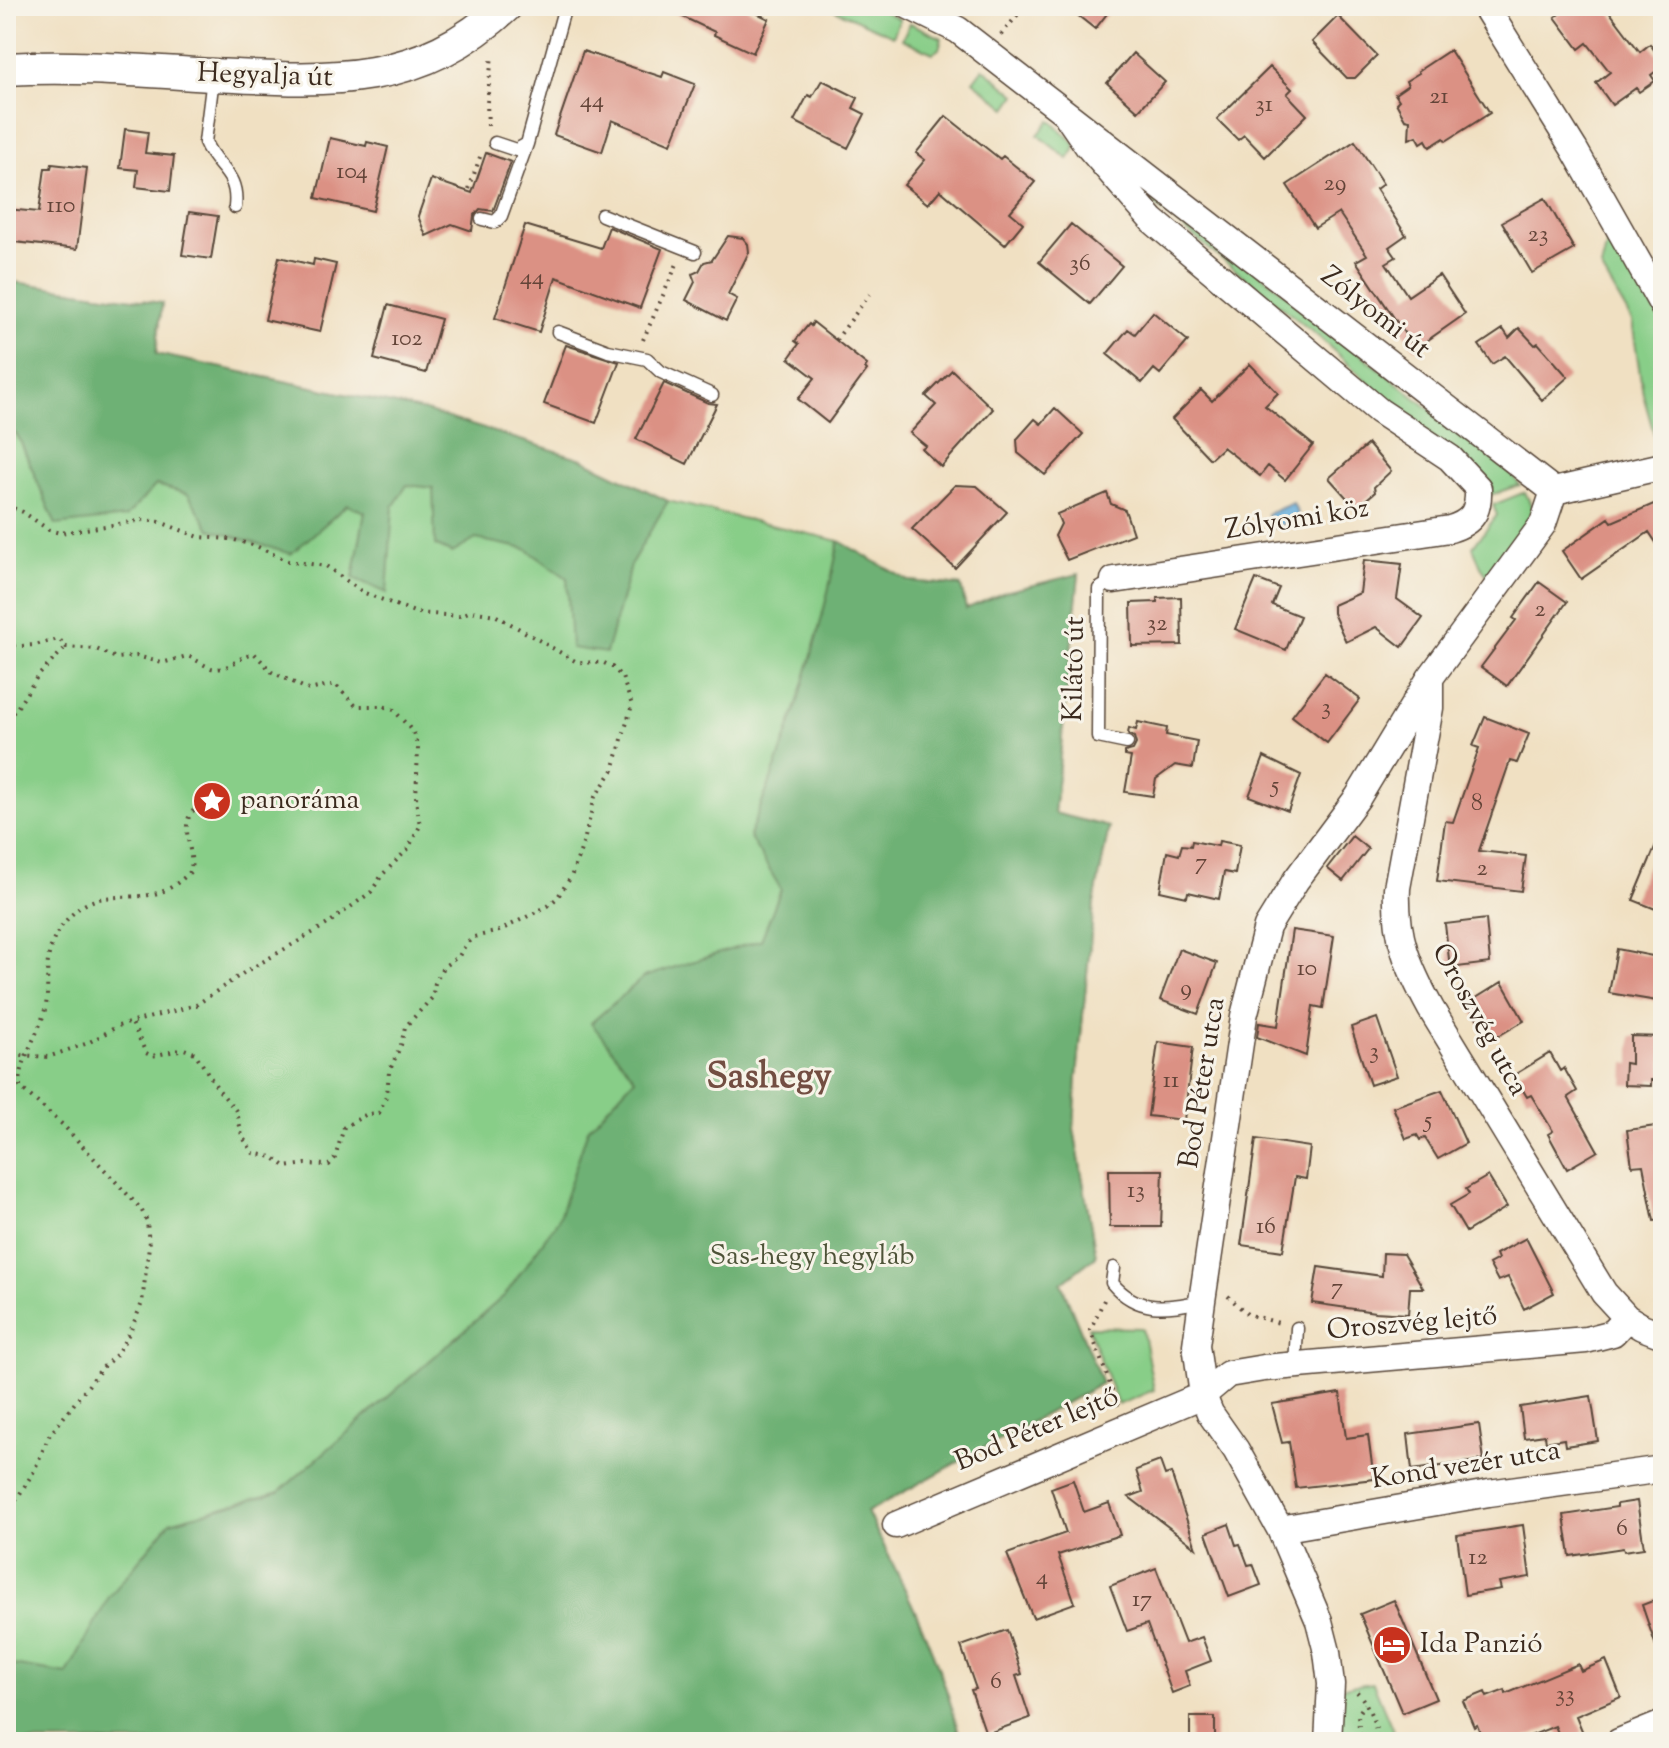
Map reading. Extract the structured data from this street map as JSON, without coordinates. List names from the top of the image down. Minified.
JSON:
{"streets":{"street":["Hegyalja út","Zólyomi út","Zólyomi köz","Oroszvég utca","Bod Péter utca","Oroszvég lejtő","Bod Péter lejtő","Kond vezér utca"],"lane":["Kilátó út"]},"crossings":[["Zólyomi út","Zólyomi köz"],["Zólyomi út","Bod Péter utca"],["Zólyomi köz","Kilátó út"],["Oroszvég utca","Bod Péter utca"],["Oroszvég utca","Oroszvég lejtő"],["Bod Péter utca","Oroszvég lejtő"],["Bod Péter utca","Bod Péter lejtő"],["Bod Péter utca","Kond vezér utca"],["Oroszvég lejtő","Bod Péter lejtő"]],"districts":["Sashegy"],"parks":["Sas-hegy hegyláb"],"places":{"place":["panoráma"],"hotel":["Ida Panzió"]},"house_numbers":["21","44","31","104","29","110","23","36","44","102","2","32","3","5","8","7","2","10","9","3","11","5","13","16","7","6","12","4","17","6","33"]}
